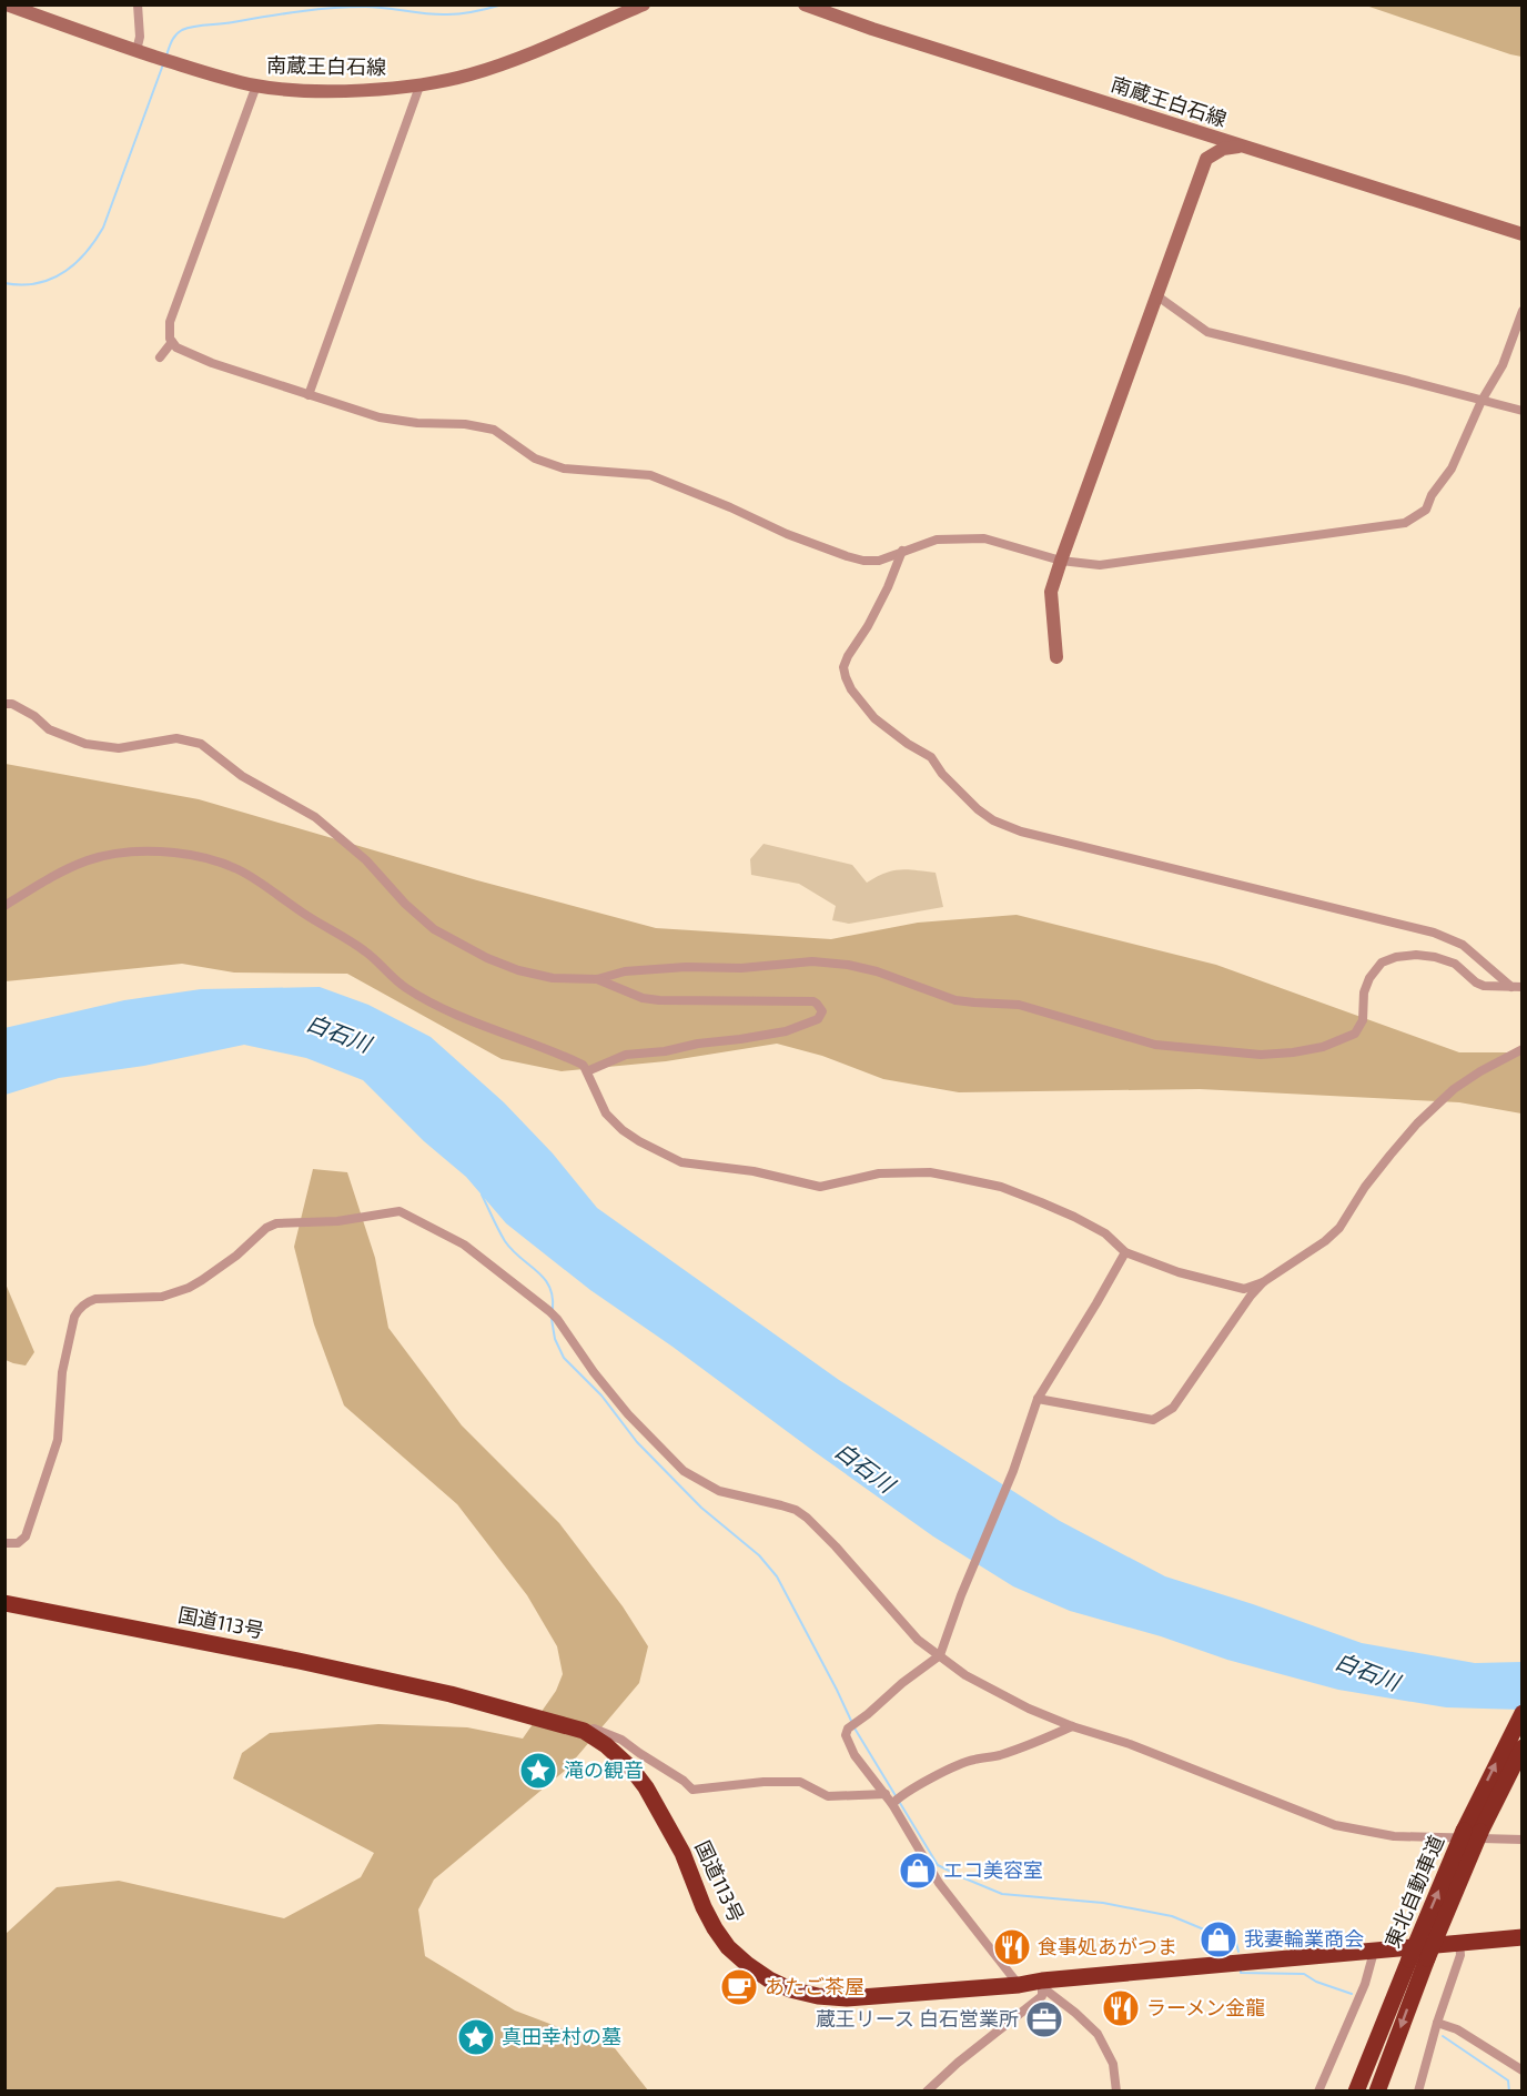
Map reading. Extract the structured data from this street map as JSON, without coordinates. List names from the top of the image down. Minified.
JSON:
{"streets":{"highway":["国道113号","東北自動車道"],"main road":["南蔵王白石線"]},"water":["白石川"],"places":{"place":["滝の観音","真田幸村の墓"],"shop":["エコ美容室","我妻輪業商会"],"restaurant":["食事処あがつま","ラーメン金龍"],"cafe":["あたご茶屋"],"office":["蔵王リース 白石営業所"]}}
